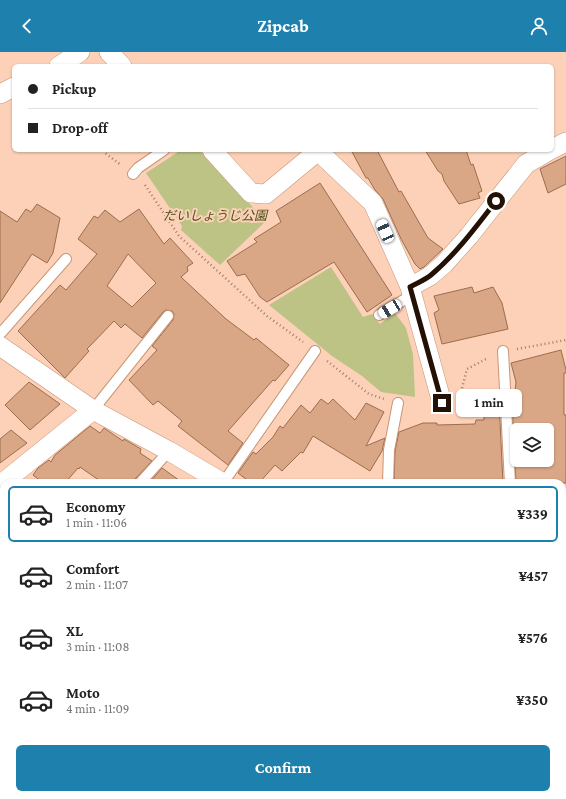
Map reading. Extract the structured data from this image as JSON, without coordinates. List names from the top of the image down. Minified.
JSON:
{"parks":["だいしょうじ公園"],"page":{"header":"Zipcab","banner":["Pickup","Drop-off"],"bubble":"1 min","list":[{"name":"Economy","note":"1 min · 11:06","value":"¥339"},{"name":"Comfort","note":"2 min · 11:07","value":"¥457"},{"name":"XL","note":"3 min · 11:08","value":"¥576"},{"name":"Moto","note":"4 min · 11:09","value":"¥350"}],"buttons":"Confirm"}}
